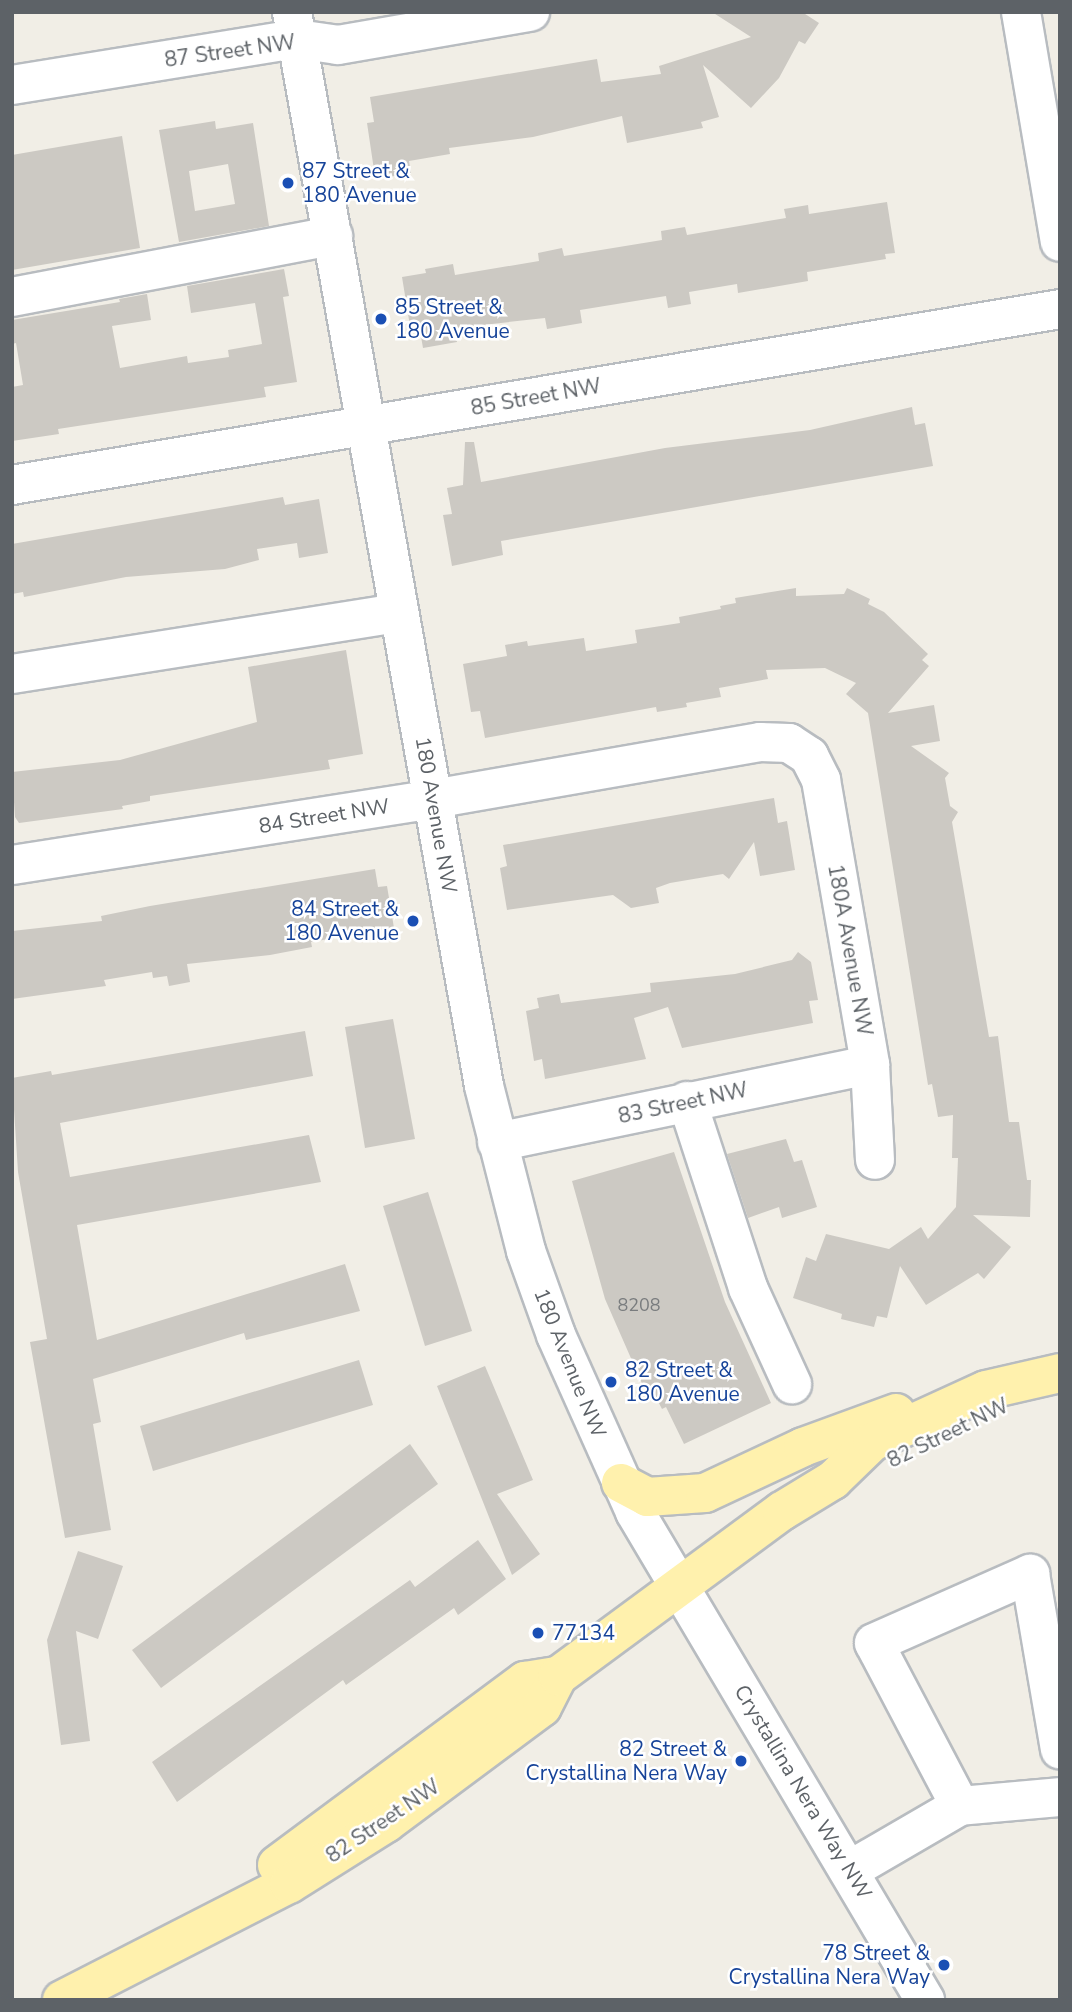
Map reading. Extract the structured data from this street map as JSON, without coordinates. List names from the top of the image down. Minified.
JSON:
{"streets":{"main road":["82 Street NW"],"street":["87 Street NW","85 Street NW","180 Avenue NW","84 Street NW","180A Avenue NW","83 Street NW","Crystallina Nera Way NW"]},"crossings":[["87 Street NW","180 Avenue NW"],["85 Street NW","180 Avenue NW"],["180 Avenue NW","84 Street NW"],["180 Avenue NW","83 Street NW"],["180 Avenue NW","82 Street NW"],["180 Avenue NW","Crystallina Nera Way NW"],["84 Street NW","180A Avenue NW"],["180A Avenue NW","83 Street NW"],["82 Street NW","Crystallina Nera Way NW"]],"places":["87 Street & 180 Avenue","85 Street & 180 Avenue","84 Street & 180 Avenue","82 Street & 180 Avenue","77134","82 Street & Crystallina Nera Way","78 Street & Crystallina Nera Way"],"house_numbers":["8208"]}
